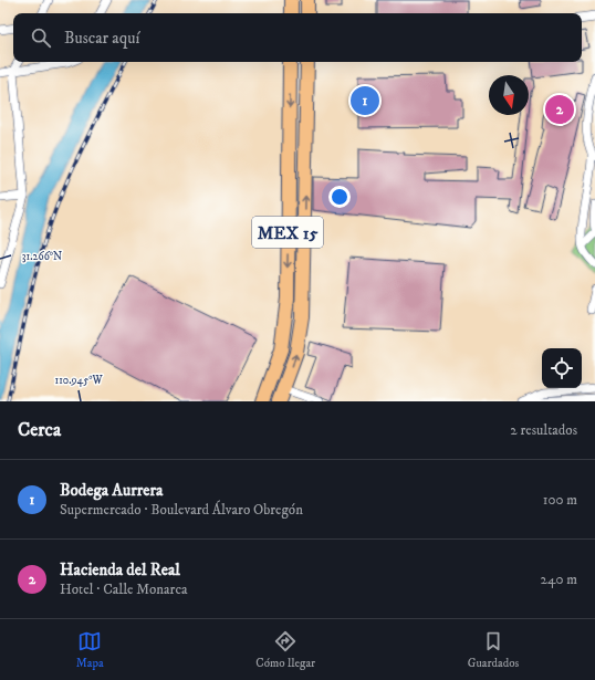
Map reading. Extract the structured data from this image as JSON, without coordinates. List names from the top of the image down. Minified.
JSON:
{"streets":{"highway":["MEX 15"]},"north":"bottom","page":{"search":"Buscar aquí","pins":["1","2"],"heading":["Cerca","2 resultados"],"list":[{"mark":"1","name":"Bodega Aurrera","note":"Supermercado · Boulevard Álvaro Obregón","value":"100 m"},{"mark":"2","name":"Hacienda del Real","note":"Hotel · Calle Monarca","value":"240 m"}],"nav":["Mapa","Cómo llegar","Guardados"]},"coordinates":["31.266°N","110.945°W"]}
